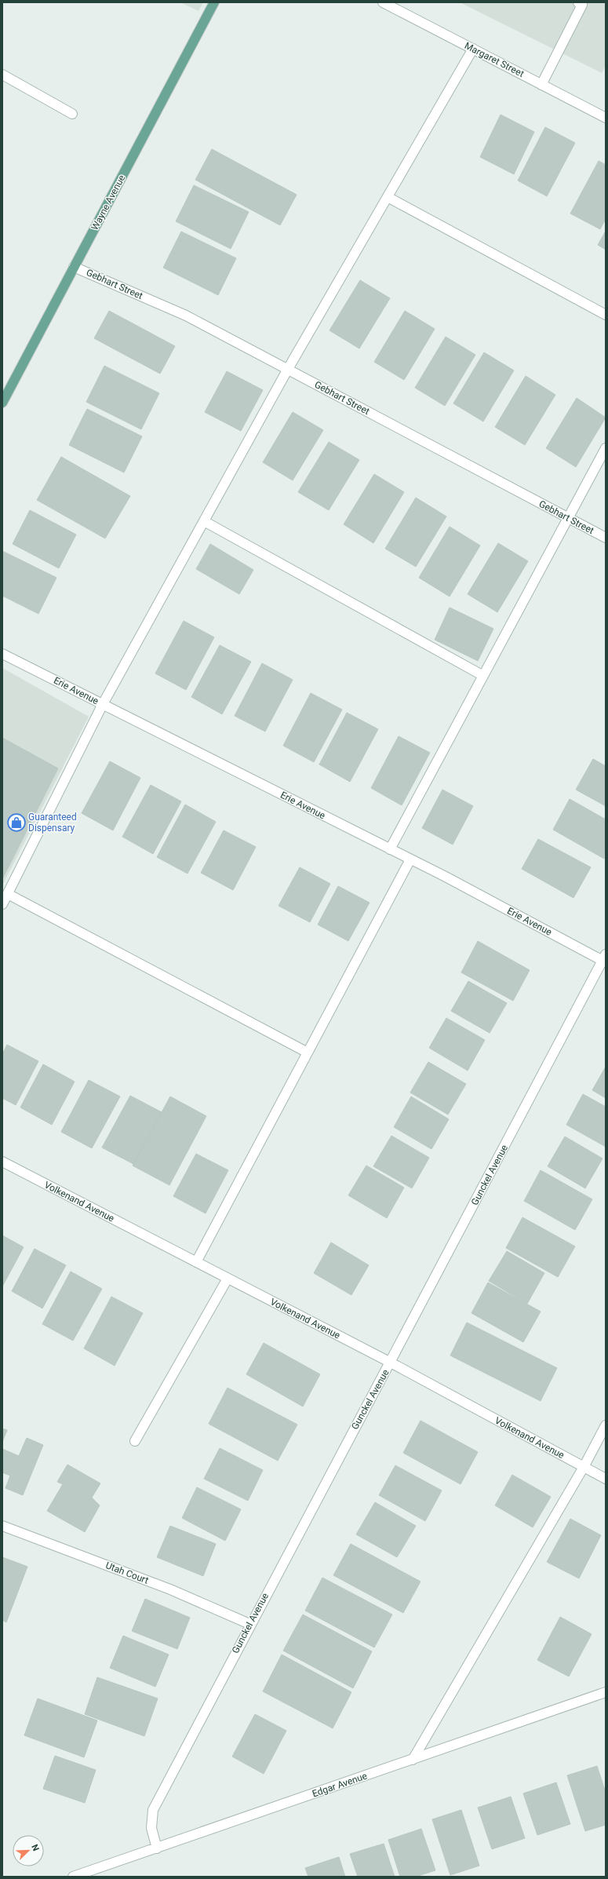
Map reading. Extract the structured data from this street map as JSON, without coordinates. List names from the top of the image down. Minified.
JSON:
{"streets":{"main road":["Wayne Avenue"],"street":["Margaret Street","Gebhart Street","Erie Avenue","Gunckel Avenue","Volkenand Avenue","Utah Court","Edgar Avenue"]},"crossings":[["Wayne Avenue","Gebhart Street"],["Erie Avenue","Gunckel Avenue"],["Gunckel Avenue","Volkenand Avenue"],["Gunckel Avenue","Utah Court"],["Gunckel Avenue","Edgar Avenue"]],"places":{"shop":["Guaranteed Dispensary"]},"north":"top right"}
